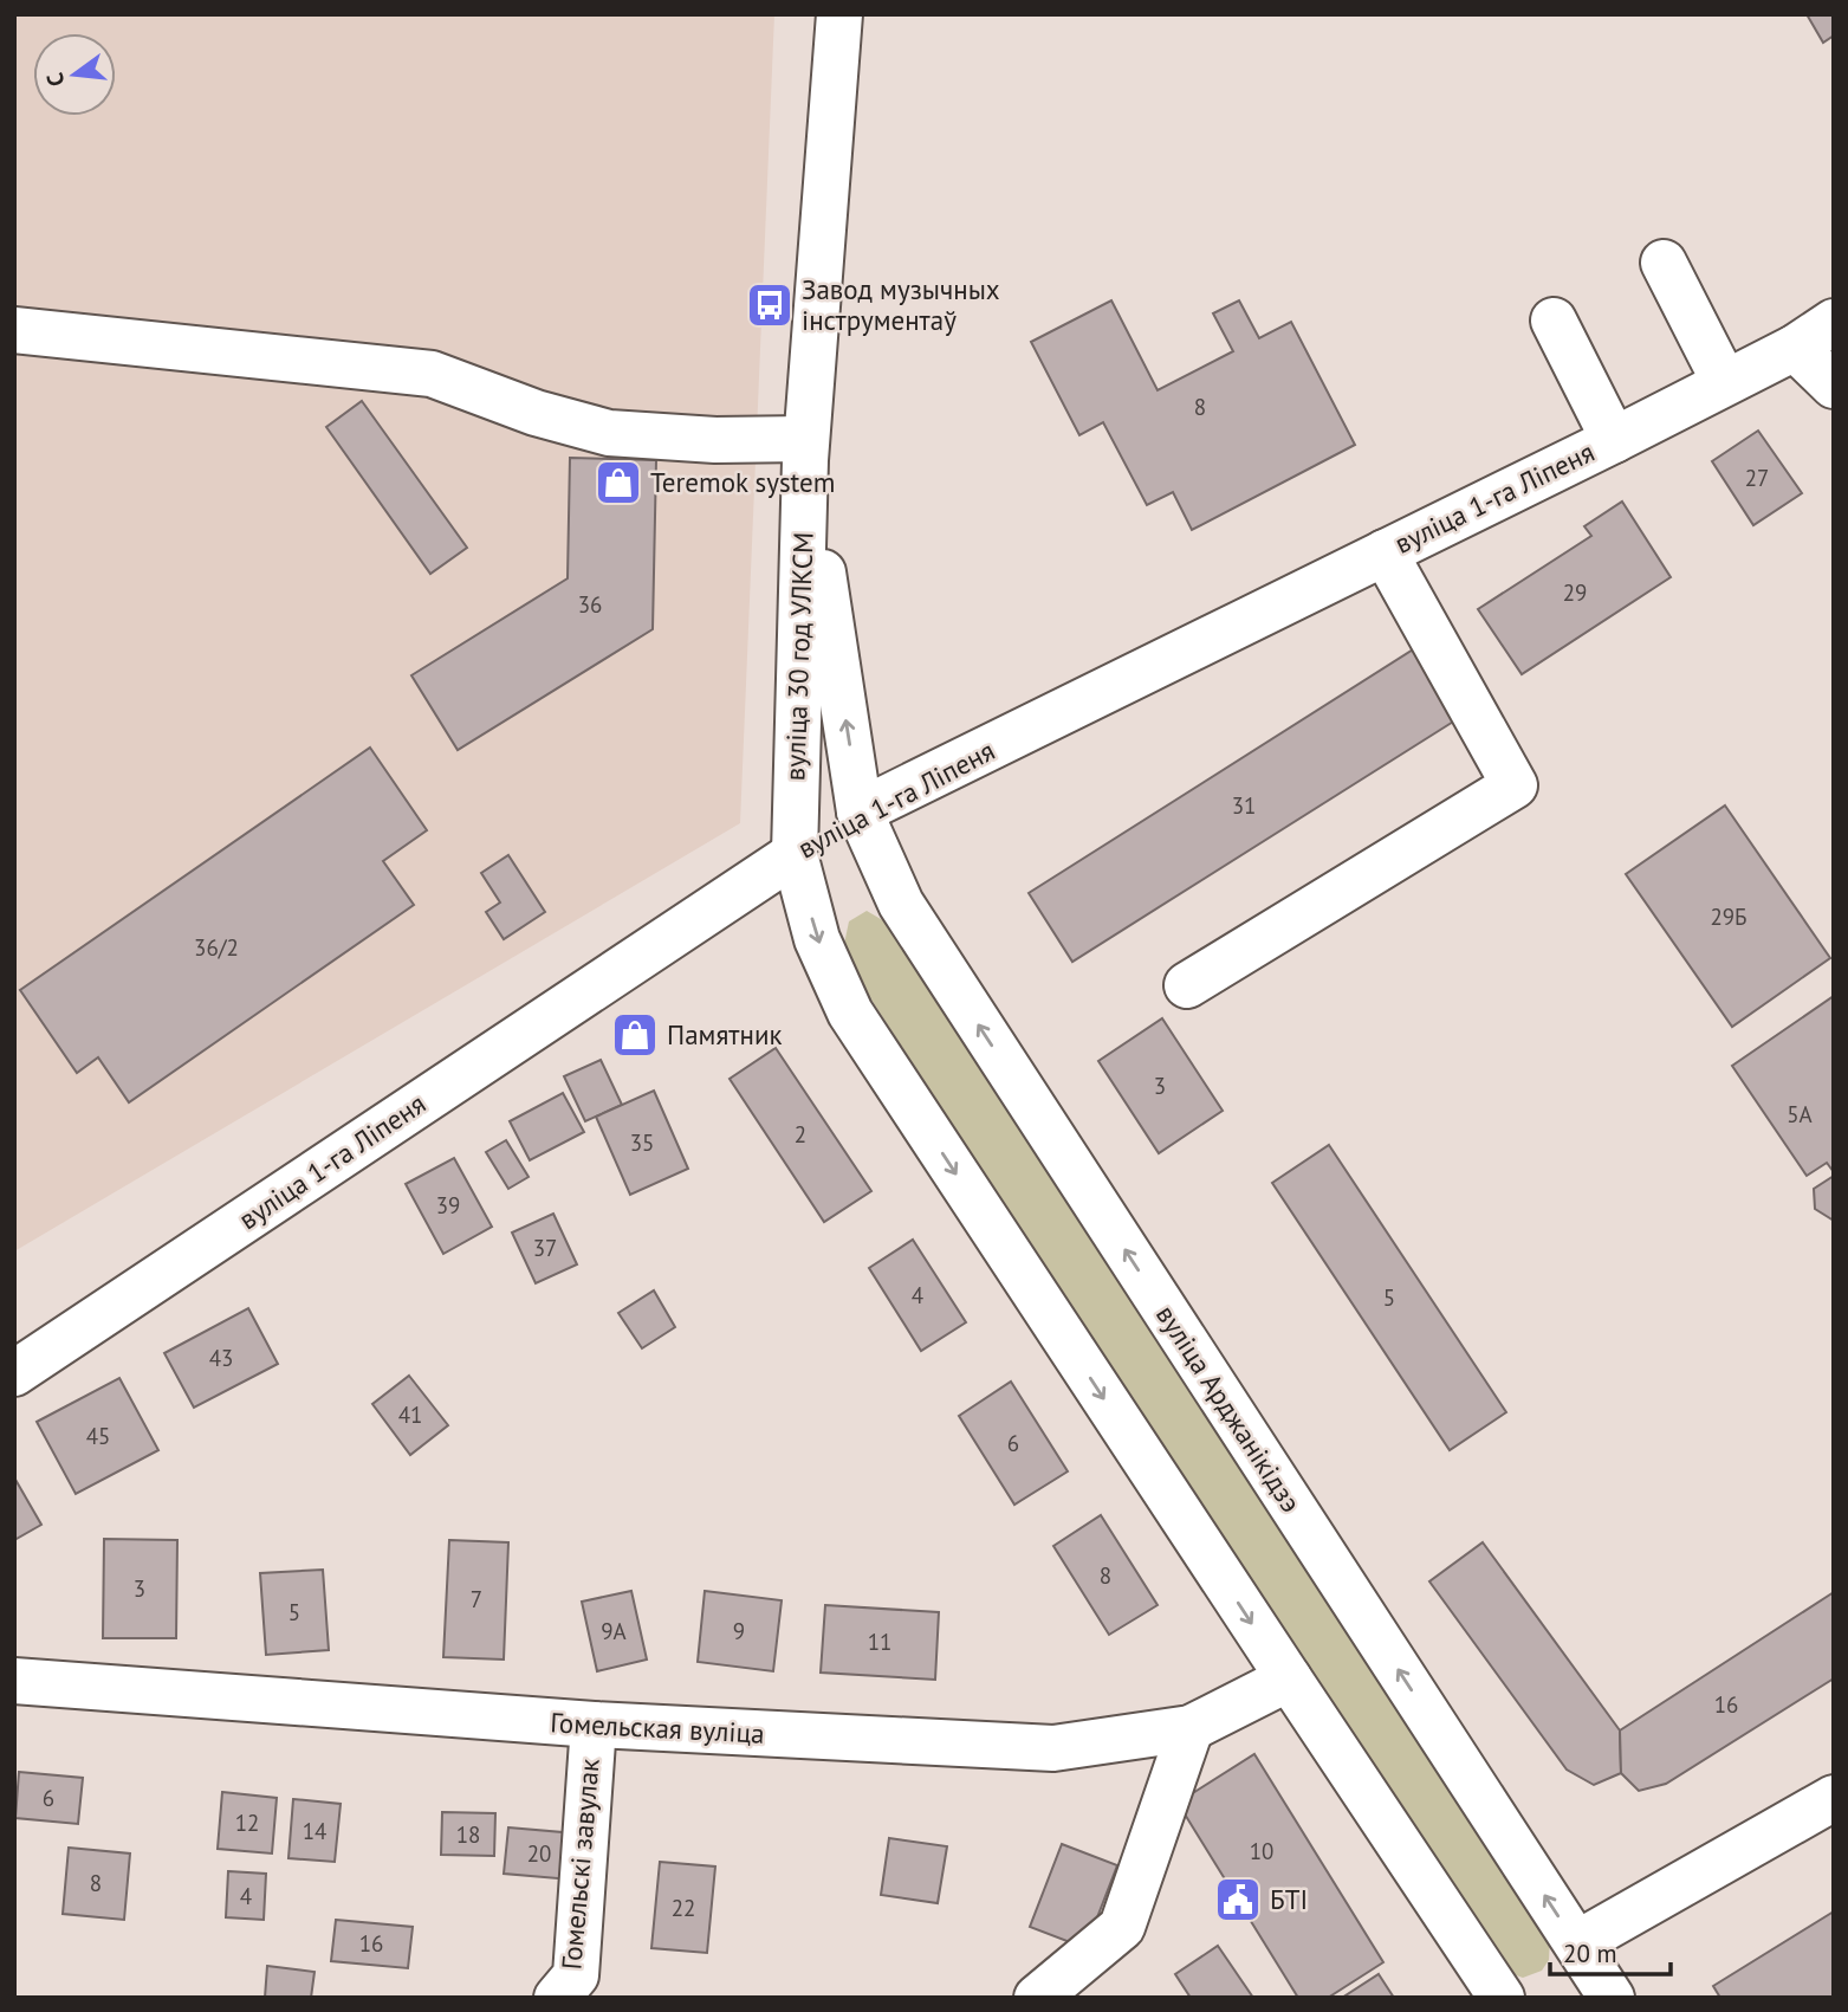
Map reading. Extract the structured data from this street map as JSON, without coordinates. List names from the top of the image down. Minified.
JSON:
{"streets":{"street":["вуліца 1-га Ліпеня","вуліца 30 год УЛКСМ","вуліца Арджанікідзэ","Гомельская вуліца","Гомельскі завулак"]},"crossings":[["вуліца 1-га Ліпеня","вуліца 30 год УЛКСМ"],["вуліца 1-га Ліпеня","вуліца Арджанікідзэ"],["вуліца 30 год УЛКСМ","вуліца Арджанікідзэ"],["Гомельская вуліца","Гомельскі завулак"]],"places":{"bus stop":["Завод музычных інструментаў"],"shop":["Teremok system","Памятник"],"public building":["БТІ"]},"house_numbers":["8","27","29","36","31","29Б","36/2","3","5А","2","35","39","37","4","5","43","41","45","6","8","3","7","5","9А","9","11","16","6","12","14","18","10","20","8","4","22","16"],"scale_bar":"20 m","north":"left"}
